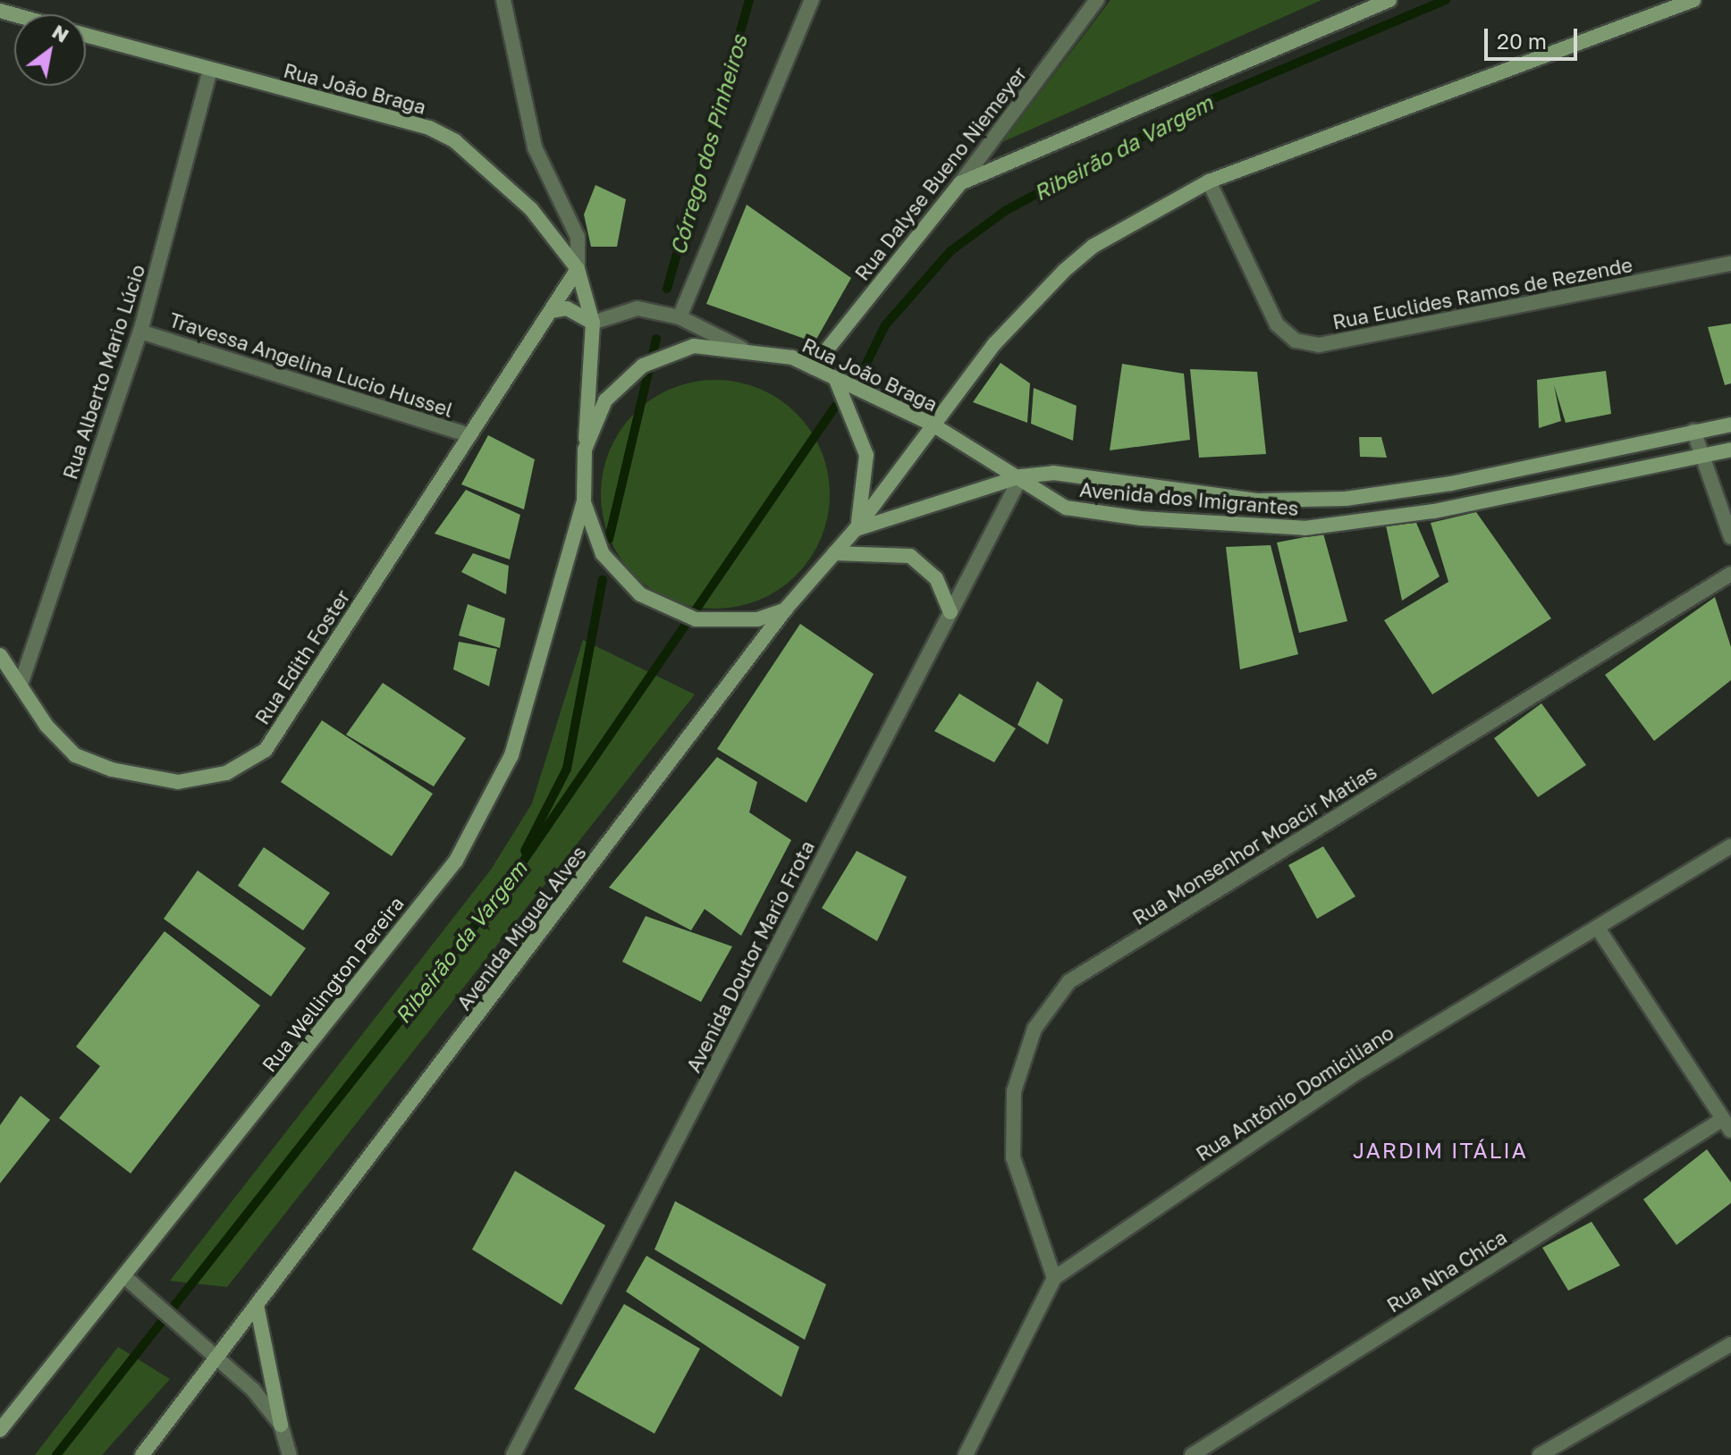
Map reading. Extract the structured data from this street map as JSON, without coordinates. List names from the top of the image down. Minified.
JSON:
{"streets":{"main road":["Rua João Braga","Rua Dalyse Bueno Niemeyer","Avenida dos Imigrantes","Rua Edith Foster","Avenida Miguel Alves","Rua Wellington Pereira"],"street":["Rua Euclides Ramos de Rezende","Travessa Angelina Lucio Hussel","Rua Alberto Mario Lúcio","Rua Monsenhor Moacir Matias","Avenida Doutor Mario Frota","Rua Antônio Domiciliano","Rua Nha Chica"]},"crossings":[["Rua João Braga","Rua Dalyse Bueno Niemeyer"],["Rua João Braga","Rua Alberto Mario Lúcio"],["Rua João Braga","Avenida dos Imigrantes"],["Rua João Braga","Rua Edith Foster"],["Rua João Braga","Avenida Miguel Alves"],["Rua João Braga","Avenida Doutor Mario Frota"],["Rua João Braga","Rua Wellington Pereira"],["Rua Euclides Ramos de Rezende","Avenida Miguel Alves"],["Travessa Angelina Lucio Hussel","Rua Alberto Mario Lúcio"],["Travessa Angelina Lucio Hussel","Rua Edith Foster"],["Rua Alberto Mario Lúcio","Rua Edith Foster"],["Avenida dos Imigrantes","Avenida Doutor Mario Frota"],["Rua Monsenhor Moacir Matias","Rua Antônio Domiciliano"]],"districts":["JARDIM ITÁLIA"],"water":["Córrego dos Pinheiros","Ribeirão da Vargem"],"scale_bar":"20 m","north":"top right"}
